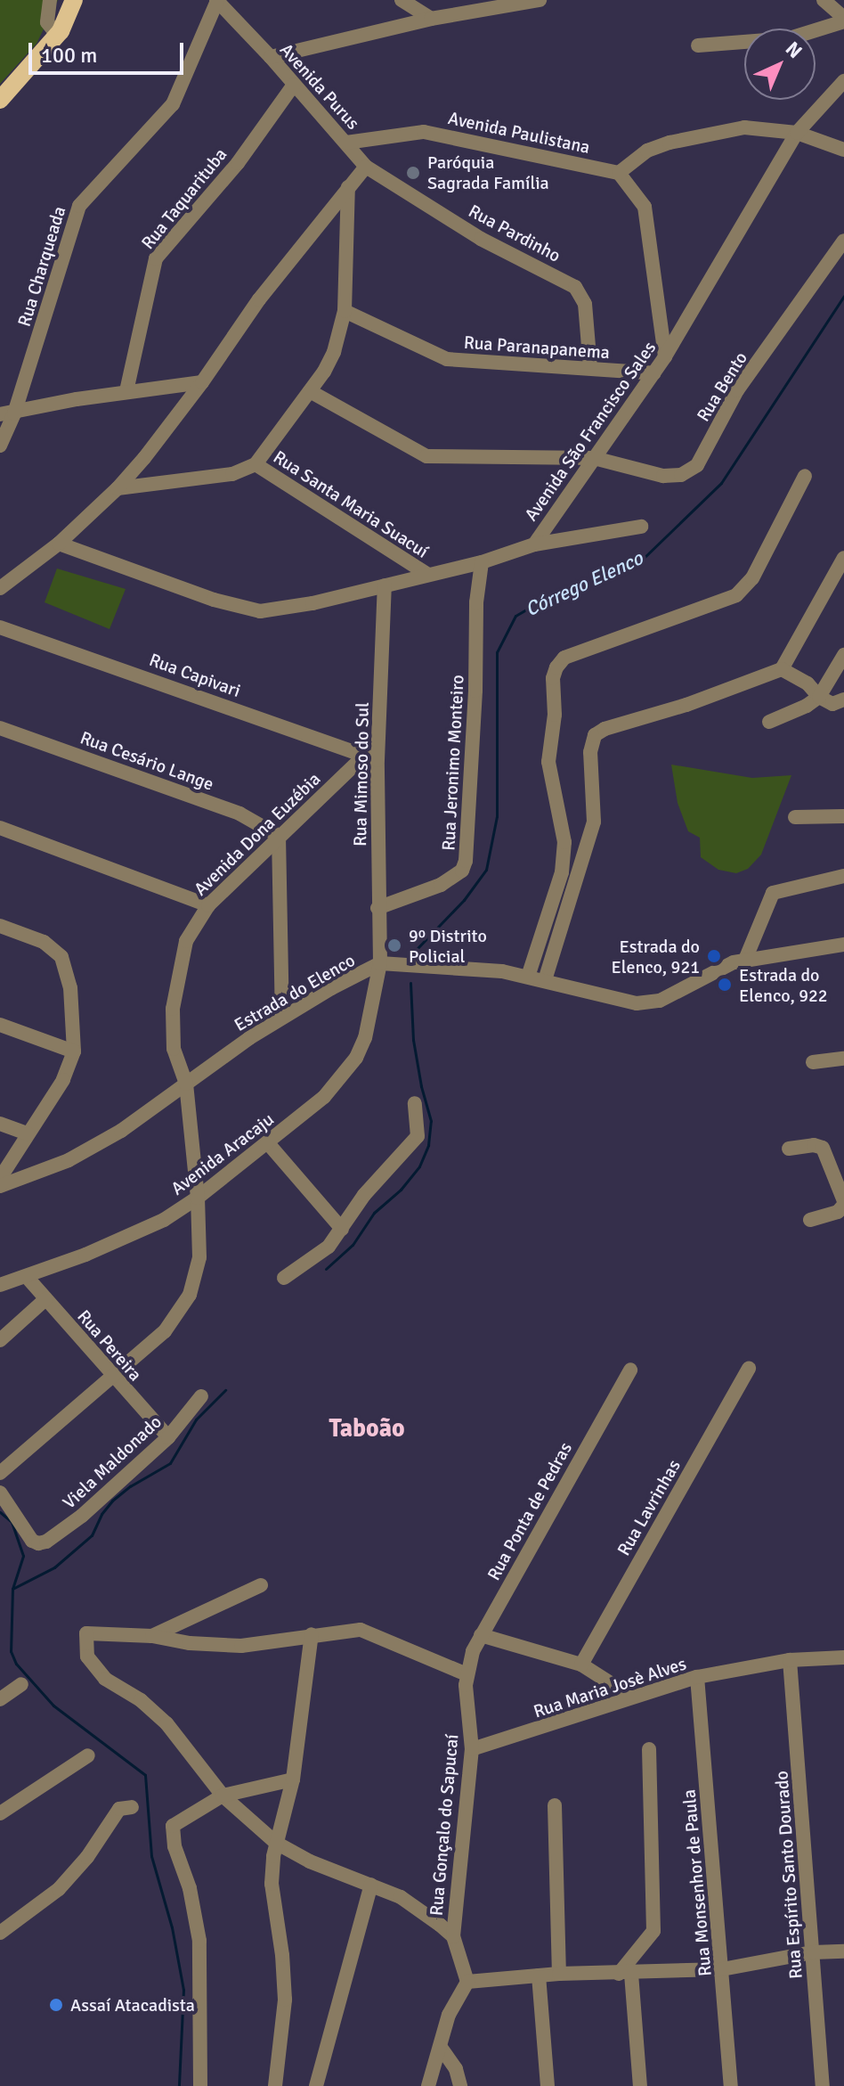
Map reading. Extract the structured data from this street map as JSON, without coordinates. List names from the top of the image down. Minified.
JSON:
{"streets":{"street":["Avenida Purus","Avenida Paulistana","Rua Taquarituba","Rua Pardinho","Rua Charqueada","Rua Paranapanema","Rua Bento","Avenida São Francisco Sales","Rua Santa Maria Suacuí","Rua Capivari","Rua Cesário Lange","Rua Jeronimo Monteiro","Rua Mimoso do Sul","Avenida Dona Euzébia","Estrada do Elenco","Avenida Aracaju","Rua Pereira","Viela Maldonado","Rua Lavrinhas","Rua Ponta de Pedras","Rua Maria Josè Alves","Rua Gonçalo do Sapucaí","Rua Espírito Santo Dourado","Rua Monsenhor de Paula"]},"crossings":[["Avenida Purus","Avenida Paulistana"],["Avenida Purus","Rua Taquarituba"],["Avenida Purus","Rua Pardinho"],["Avenida Purus","Rua Charqueada"],["Rua Pardinho","Rua Paranapanema"],["Rua Paranapanema","Avenida São Francisco Sales"],["Rua Bento","Avenida São Francisco Sales"],["Avenida São Francisco Sales","Rua Santa Maria Suacuí"],["Avenida São Francisco Sales","Rua Jeronimo Monteiro"],["Avenida São Francisco Sales","Rua Mimoso do Sul"],["Rua Capivari","Rua Mimoso do Sul"],["Rua Capivari","Avenida Dona Euzébia"],["Rua Cesário Lange","Avenida Dona Euzébia"],["Rua Jeronimo Monteiro","Rua Mimoso do Sul"],["Rua Mimoso do Sul","Avenida Dona Euzébia"],["Rua Mimoso do Sul","Estrada do Elenco"],["Rua Mimoso do Sul","Avenida Aracaju"],["Avenida Dona Euzébia","Estrada do Elenco"],["Avenida Dona Euzébia","Avenida Aracaju"],["Avenida Dona Euzébia","Rua Pereira"],["Estrada do Elenco","Avenida Aracaju"],["Avenida Aracaju","Rua Pereira"],["Rua Pereira","Viela Maldonado"],["Rua Ponta de Pedras","Rua Gonçalo do Sapucaí"],["Rua Maria Josè Alves","Rua Gonçalo do Sapucaí"],["Rua Maria Josè Alves","Rua Espírito Santo Dourado"],["Rua Maria Josè Alves","Rua Monsenhor de Paula"]],"districts":["Taboão"],"water":["Córrego Elenco"],"places":["Paróquia Sagrada Família","9º Distrito Policial","Estrada do Elenco, 921","Estrada do Elenco, 922","Assaí Atacadista"],"scale_bar":"100 m","north":"top right"}
